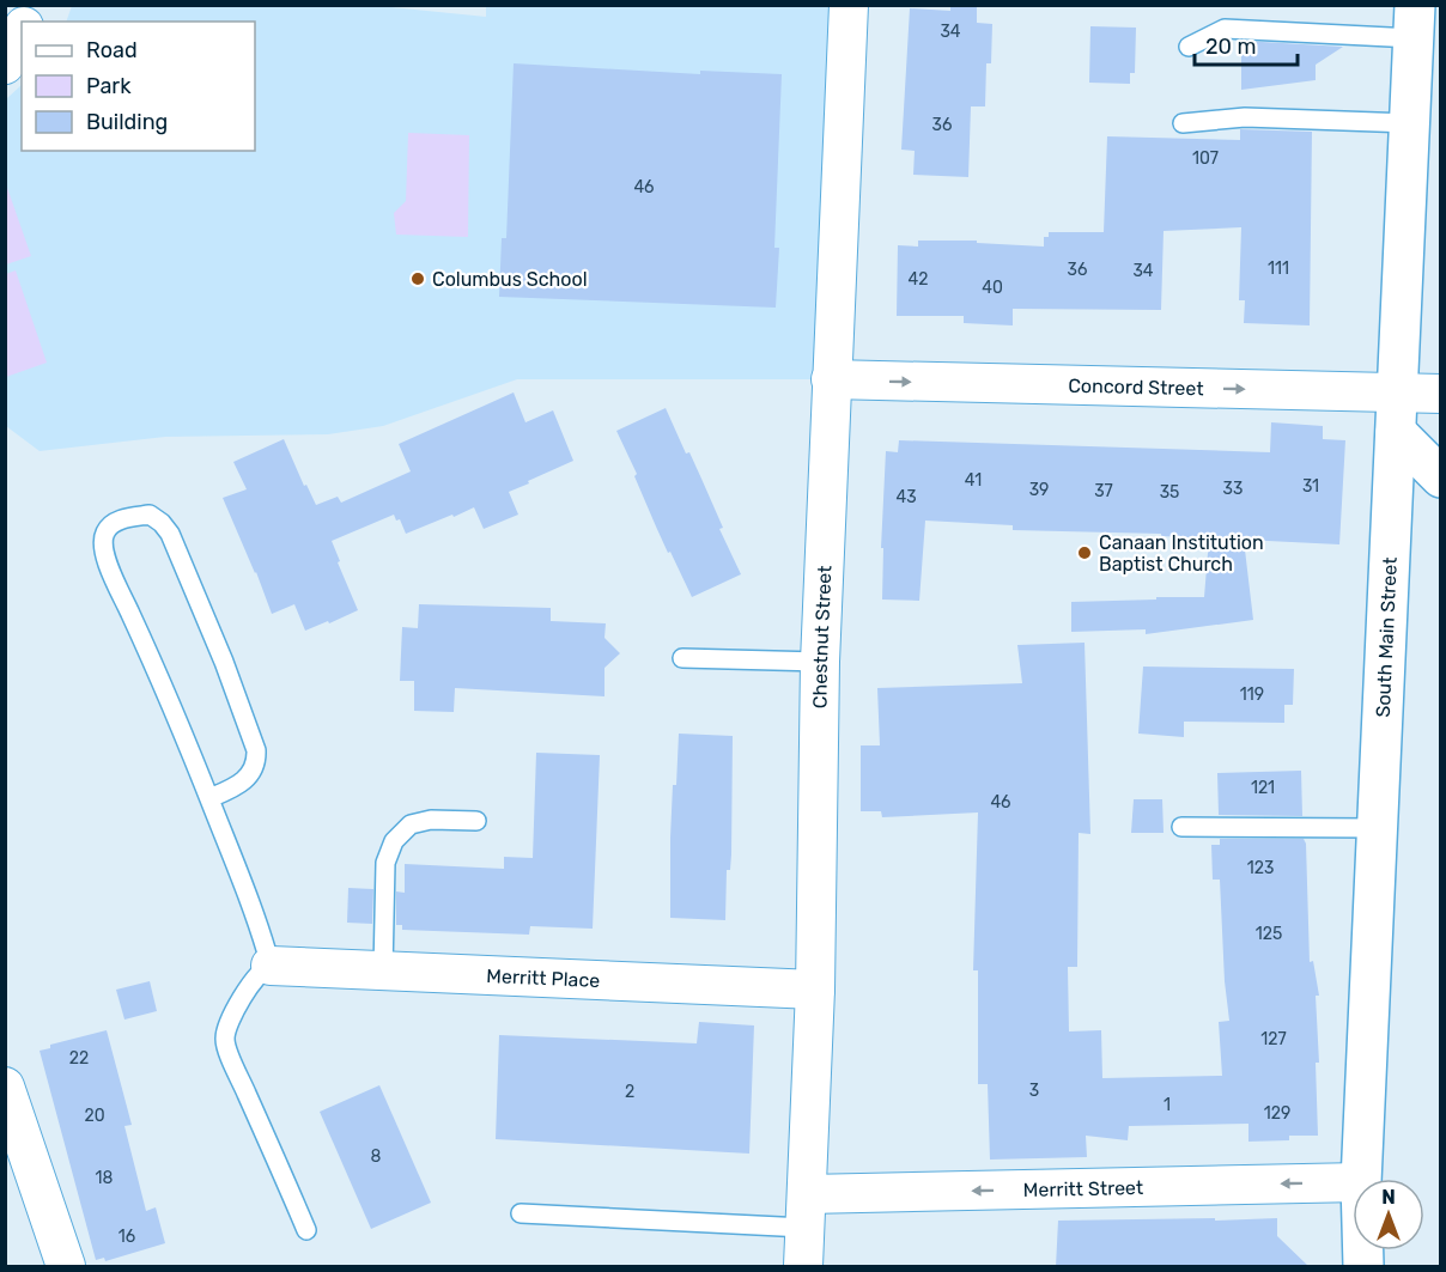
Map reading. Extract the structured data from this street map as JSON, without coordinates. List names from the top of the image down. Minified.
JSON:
{"streets":{"main road":["South Main Street"],"street":["Concord Street","Chestnut Street","Merritt Place","Merritt Street"]},"crossings":[["Concord Street","Chestnut Street"],["Concord Street","South Main Street"],["Chestnut Street","Merritt Place"],["Chestnut Street","Merritt Street"]],"one_way":["Concord Street","Merritt Street"],"places":["Columbus School","Canaan Institution Baptist Church"],"house_numbers":["34","36","107","46","111","36","34","42","40","41","31","33","39","37","35","43","119","121","46","123","125","127","22","3","2","1","129","20","8","18","16"],"legend":["Road","Park","Building"],"scale_bar":"20 m","north":"top"}
